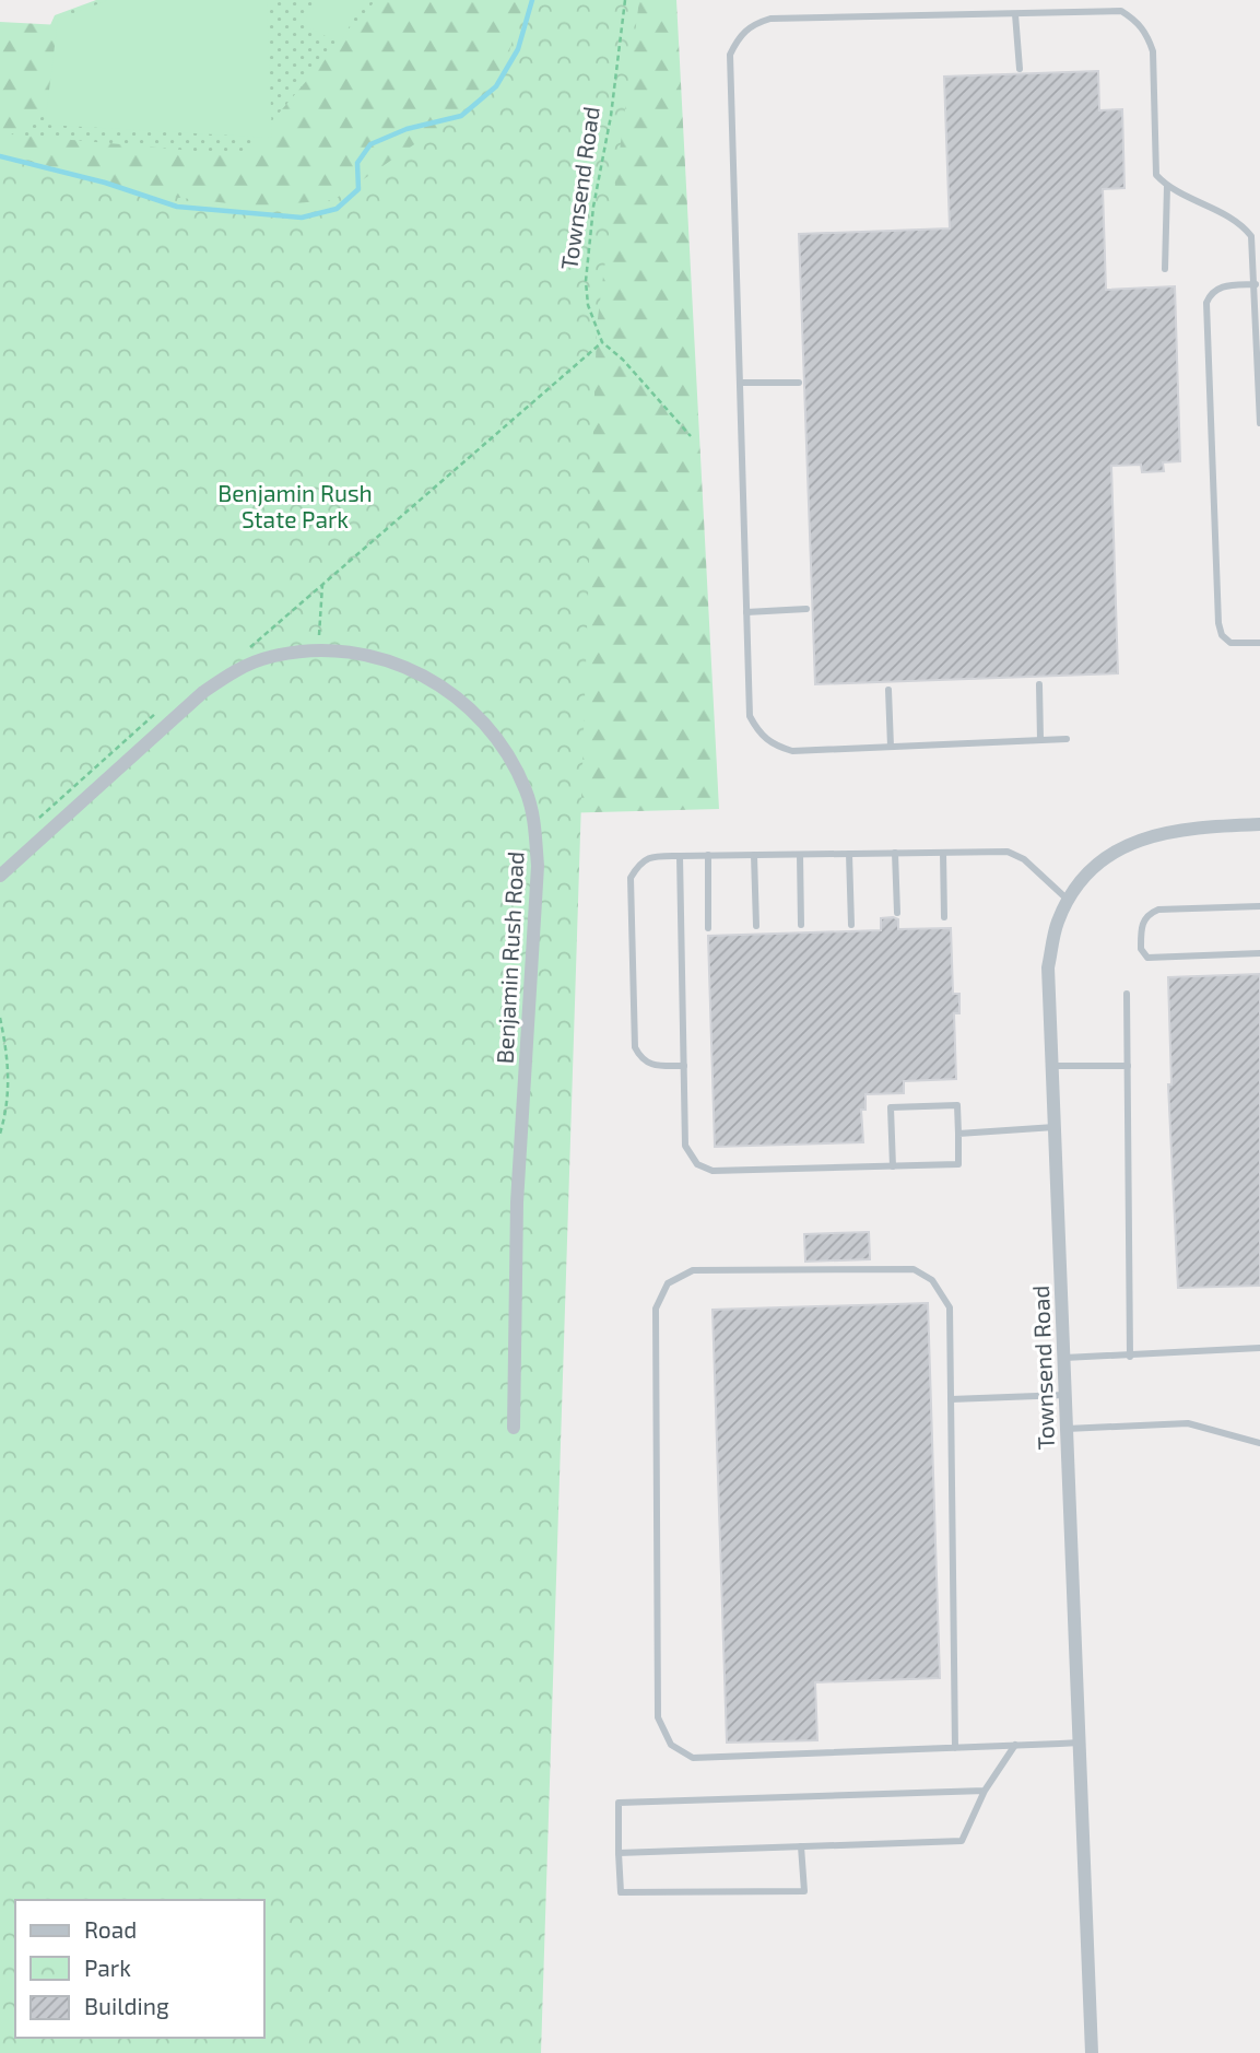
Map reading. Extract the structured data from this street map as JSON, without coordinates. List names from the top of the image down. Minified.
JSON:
{"streets":{"street":["Townsend Road","Benjamin Rush Road"]},"parks":["Benjamin Rush State Park"],"legend":["Road","Park","Building"]}
